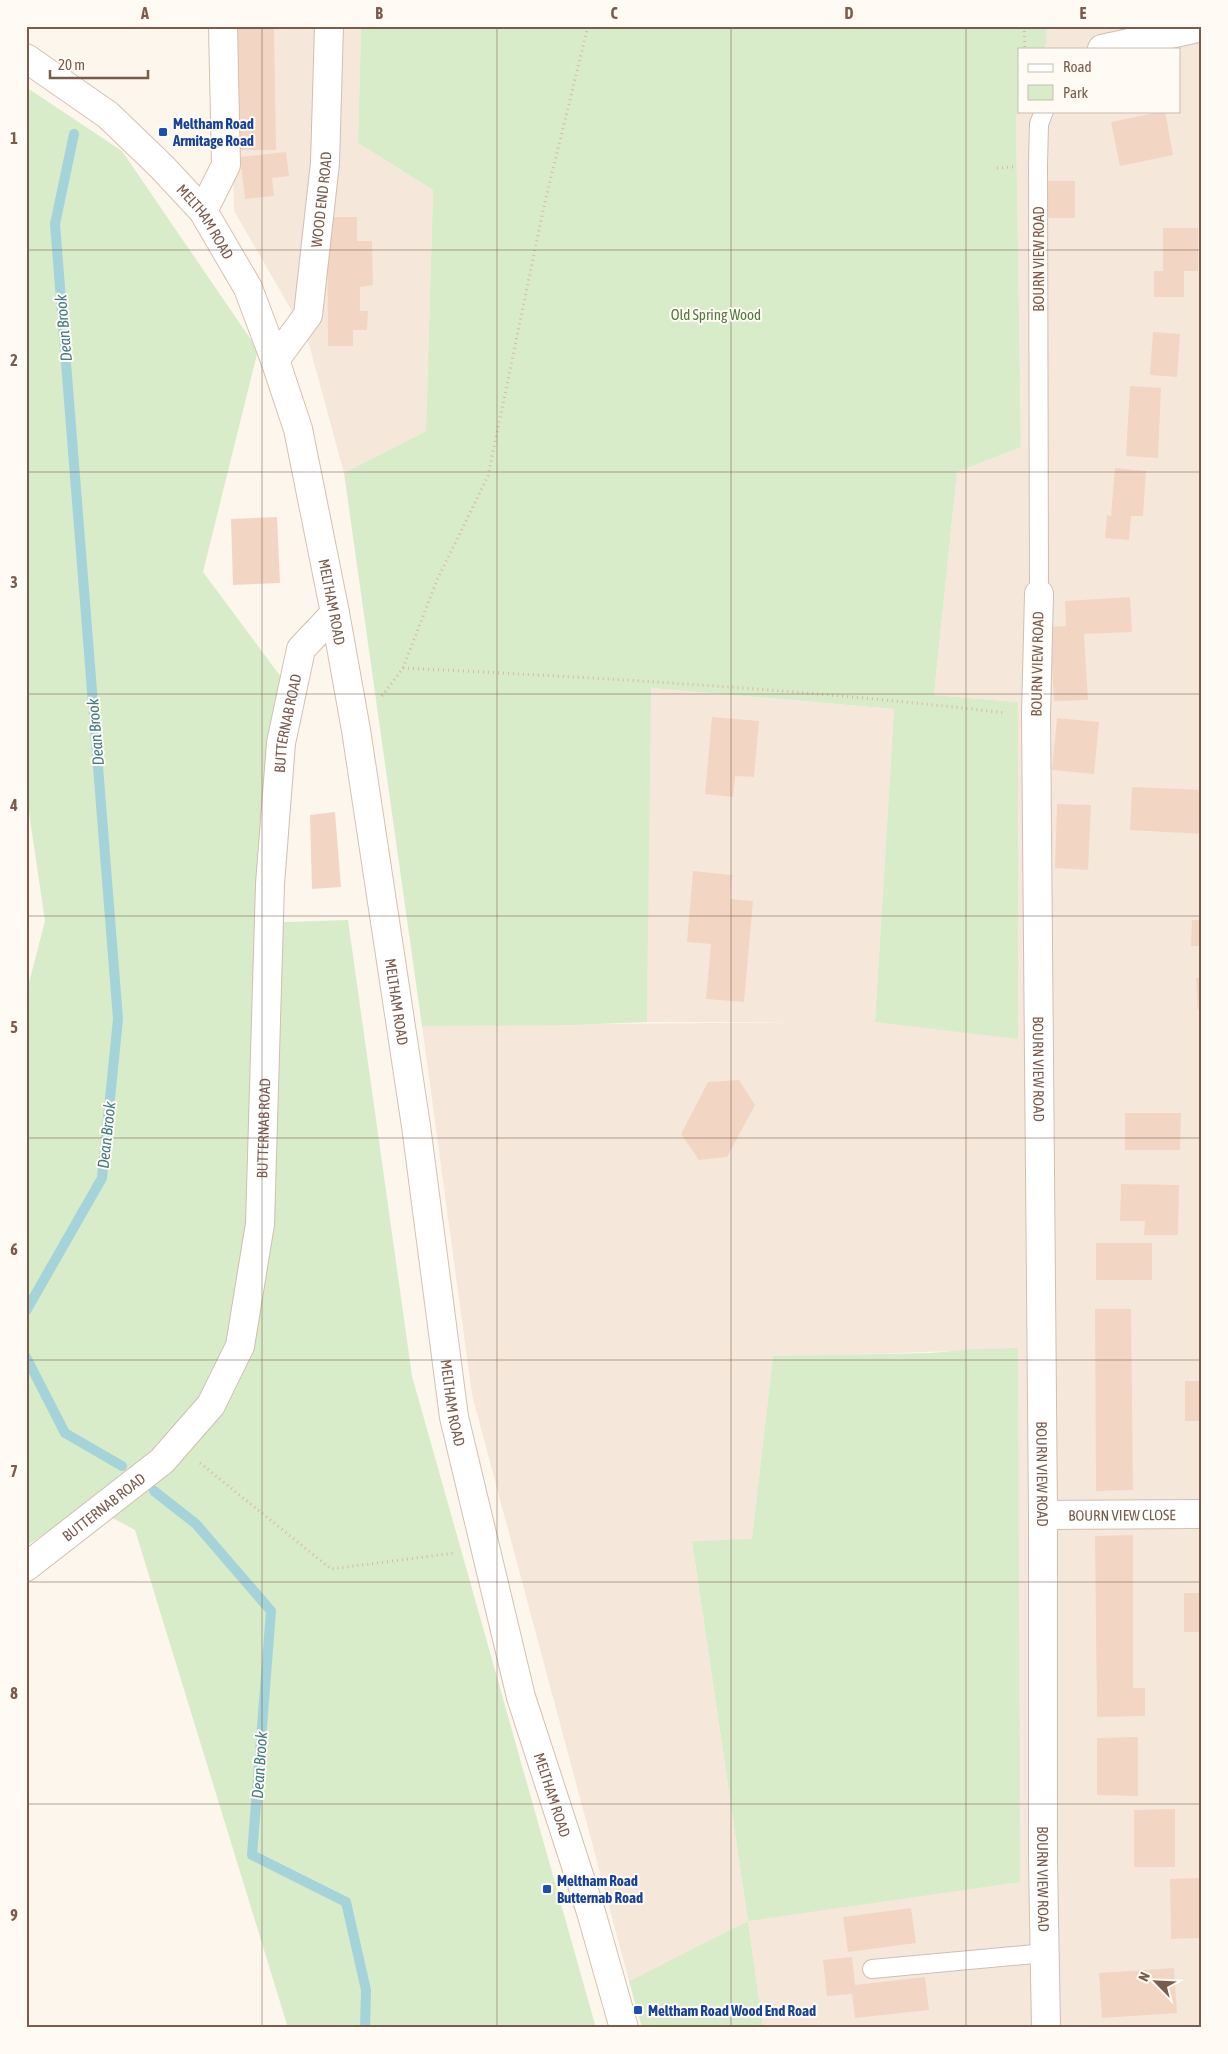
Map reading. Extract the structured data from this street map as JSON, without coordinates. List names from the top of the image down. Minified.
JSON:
{"streets":{"street":["WOOD END ROAD","MELTHAM ROAD","BOURN VIEW ROAD","BUTTERNAB ROAD","BOURN VIEW CLOSE"]},"crossings":[["WOOD END ROAD","MELTHAM ROAD"],["MELTHAM ROAD","BUTTERNAB ROAD"],["BOURN VIEW ROAD","BOURN VIEW CLOSE"]],"water":["Dean Brook"],"parks":["Old Spring Wood"],"places":{"transit":["Meltham Road Armitage Road","Meltham Road Butternab Road","Meltham Road Wood End Road"]},"legend":["Road","Park"],"scale_bar":"20 m","north":"top left","grid":{"columns":["A","B","C","D","E"],"rows":["1","2","3","4","5","6","7","8","9"]}}
